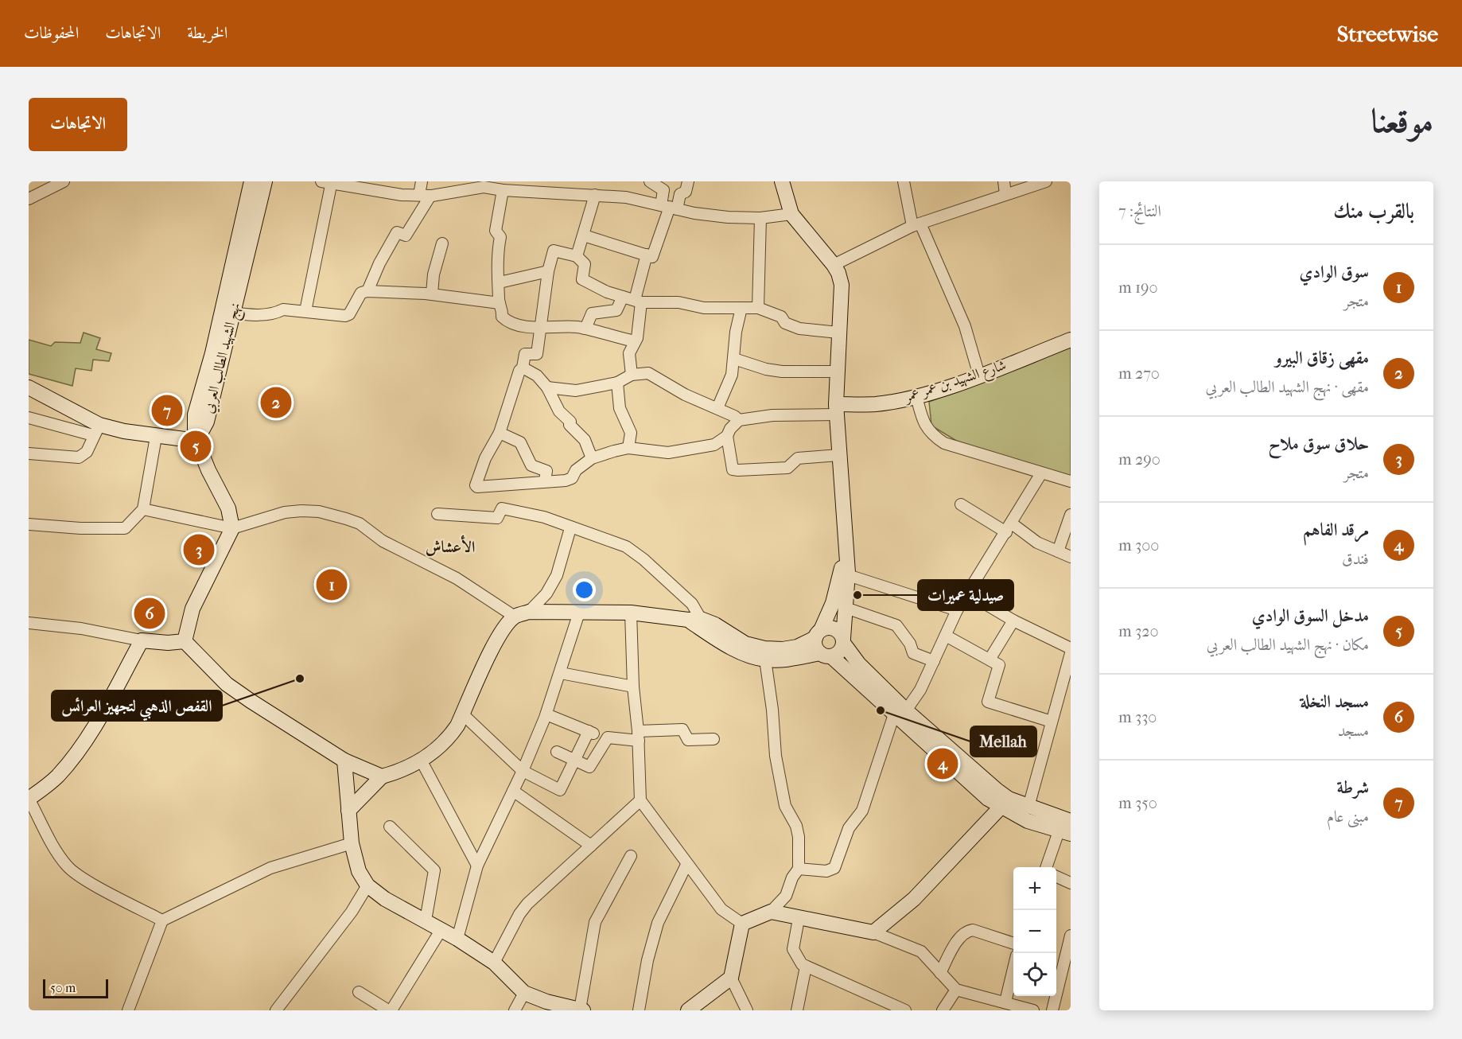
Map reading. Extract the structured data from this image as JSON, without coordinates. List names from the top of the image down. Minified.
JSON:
{"streets":{"main road":["نهج الشهيد الطالب العربي","شارع الشهيد بن عمر عمر"]},"districts":["الأعشاش"],"places":["صيدلية عميرات","القفص الذهبي لتجهيز العرائس","Mellah"],"scale_bar":"50 m","page":{"header":"Streetwise","nav":["الخريطة","الاتجاهات","المحفوظات"],"title":"موقعنا","buttons":"الاتجاهات","heading":["بالقرب منك","النتائج: 7"],"list":[{"mark":"1","name":"سوق الوادي","note":"متجر","value":"190 m"},{"mark":"2","name":"مقهى زقاق البيرو","note":"مقهى · نهج الشهيد الطالب العربي","value":"270 m"},{"mark":"3","name":"حلاق سوق ملاح","note":"متجر","value":"290 m"},{"mark":"4","name":"مرقد الفاهم","note":"فندق","value":"300 m"},{"mark":"5","name":"مدخل السوق الوادي","note":"مكان · نهج الشهيد الطالب العربي","value":"320 m"},{"mark":"6","name":"مسجد النخلة","note":"مسجد","value":"330 m"},{"mark":"7","name":"شرطة","note":"مبنى عام","value":"350 m"}],"pins":["2","7","5","3","1","6","4"],"map_buttons":["+","−"],"scale":"50 m"}}
